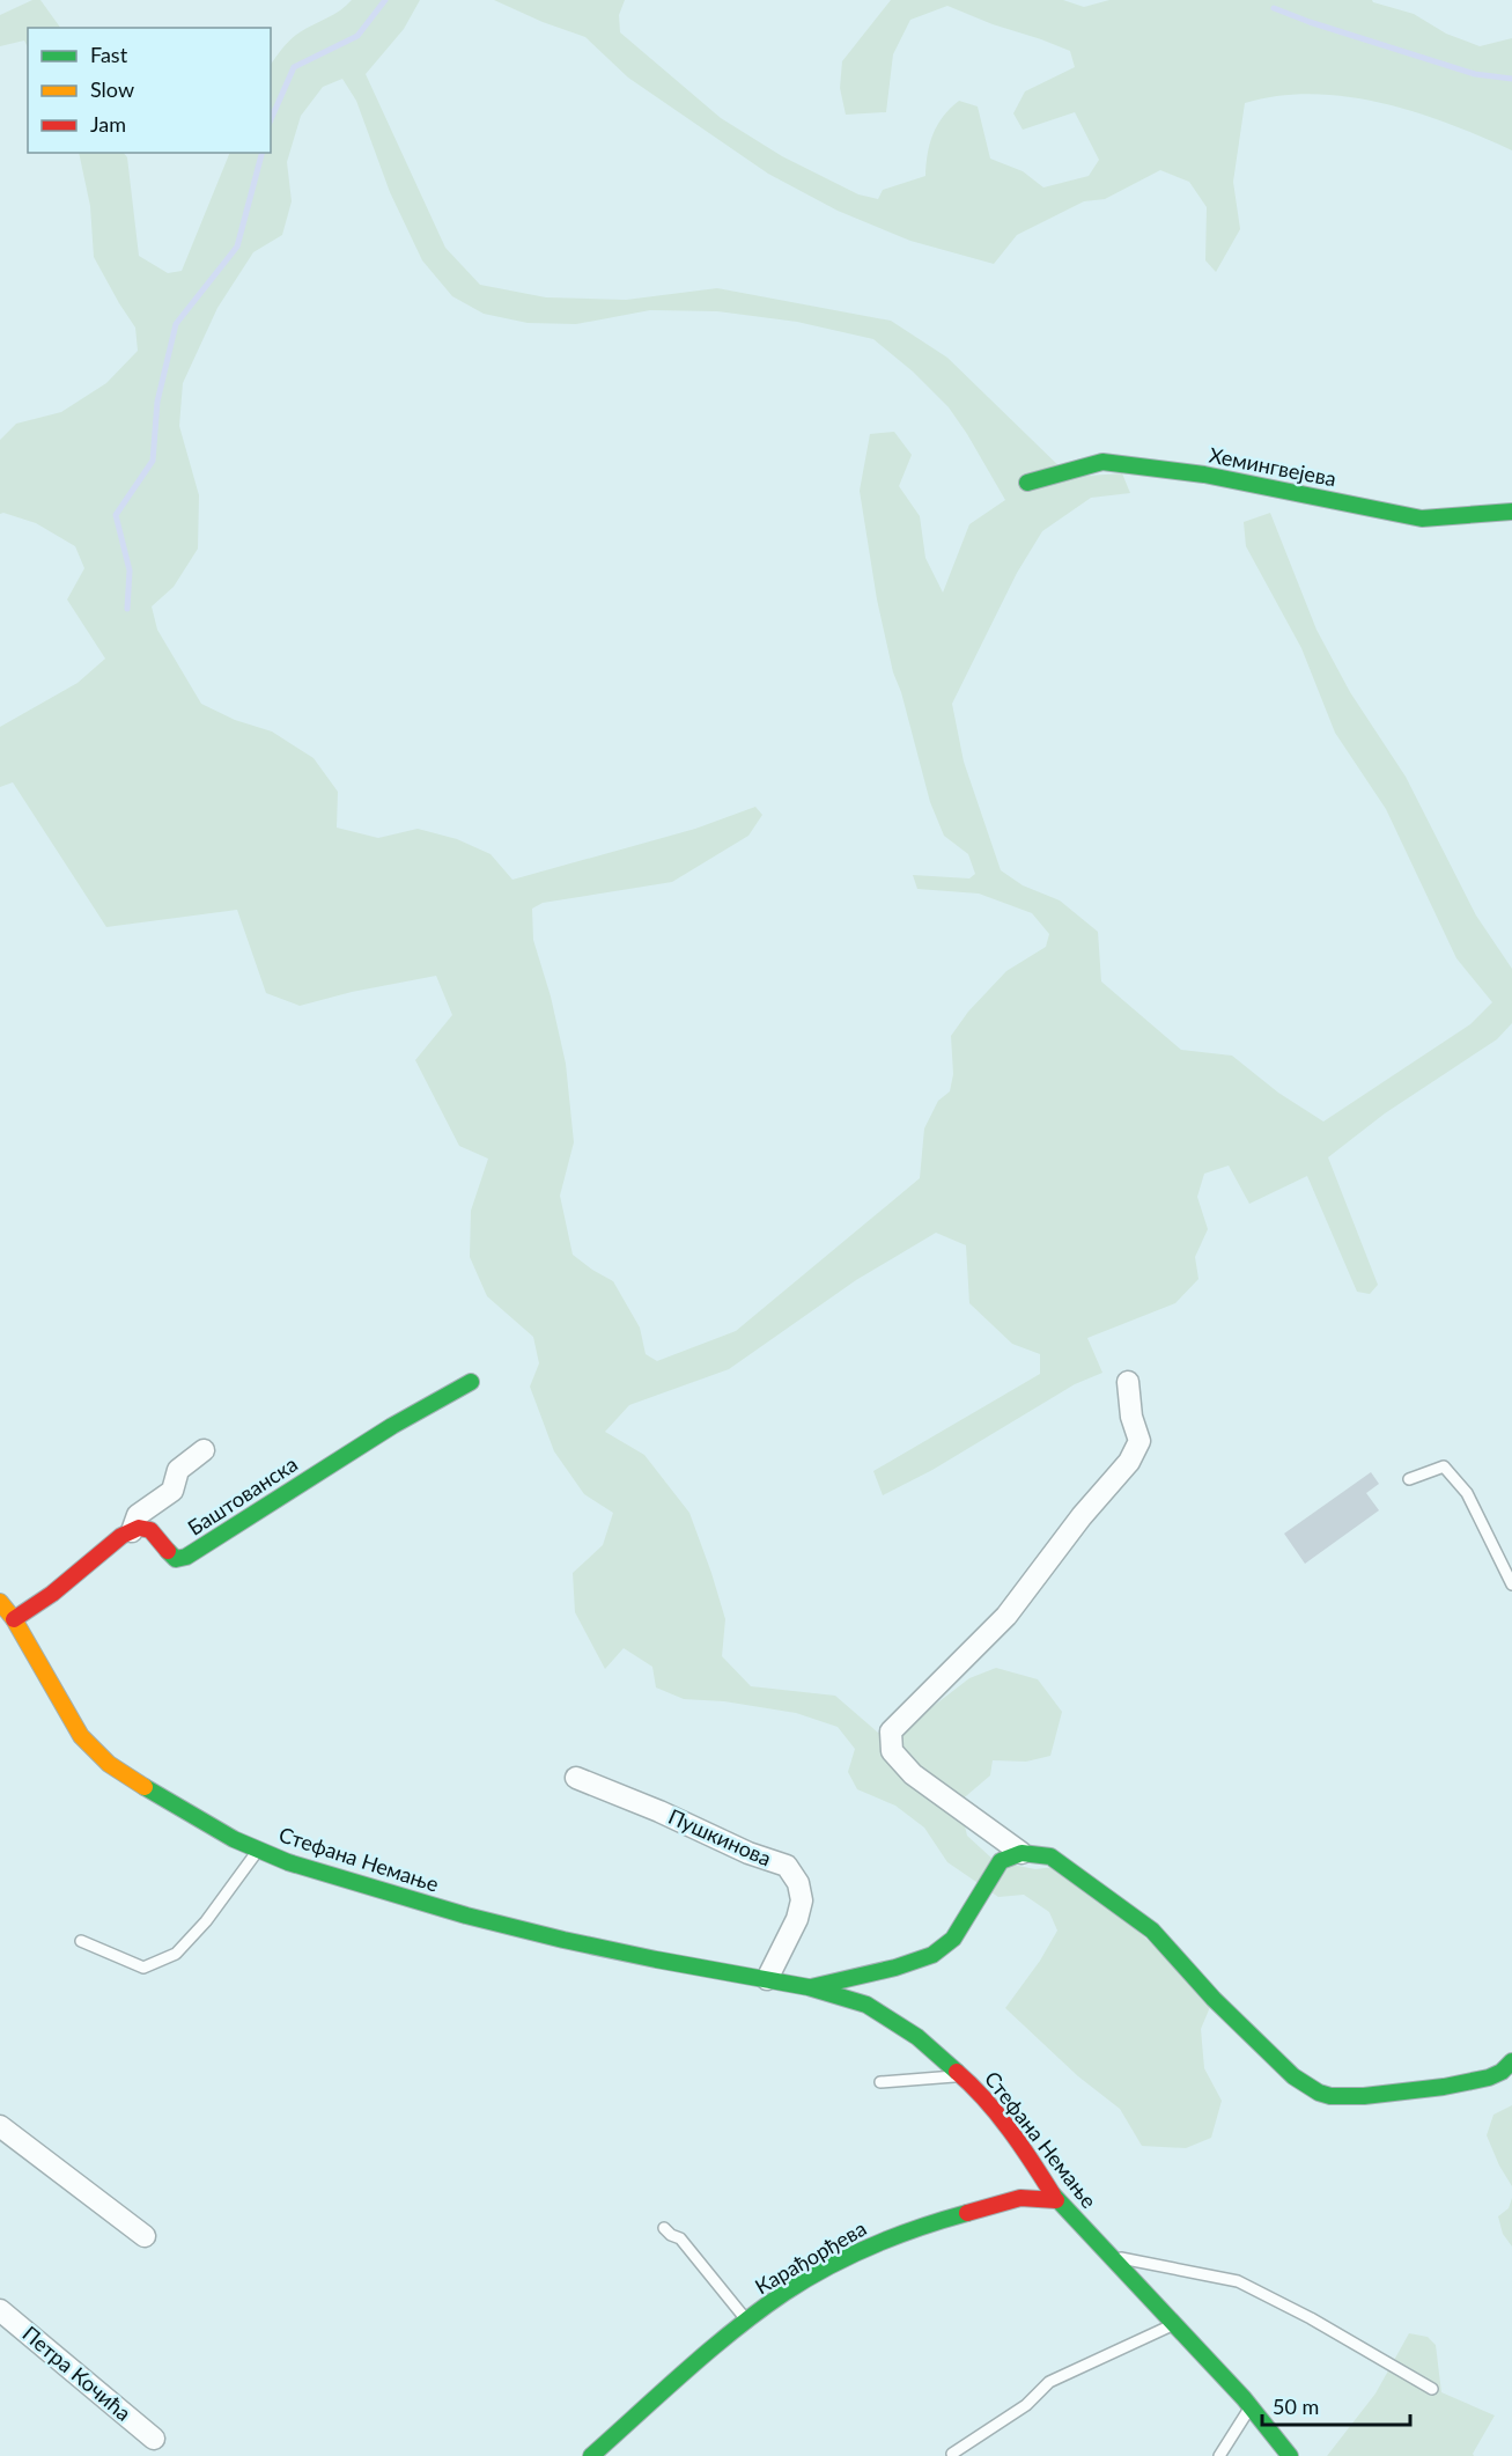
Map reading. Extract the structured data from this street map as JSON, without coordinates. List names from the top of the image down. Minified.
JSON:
{"streets":{"street":["Хемингвејева","Баштованска","Пушкинова","Стефана Немање","Карађорђева","Петра Кочића"]},"crossings":[["Пушкинова","Стефана Немање"],["Стефана Немање","Карађорђева"]],"legend":["Fast","Slow","Jam"],"scale_bar":"50 m"}
